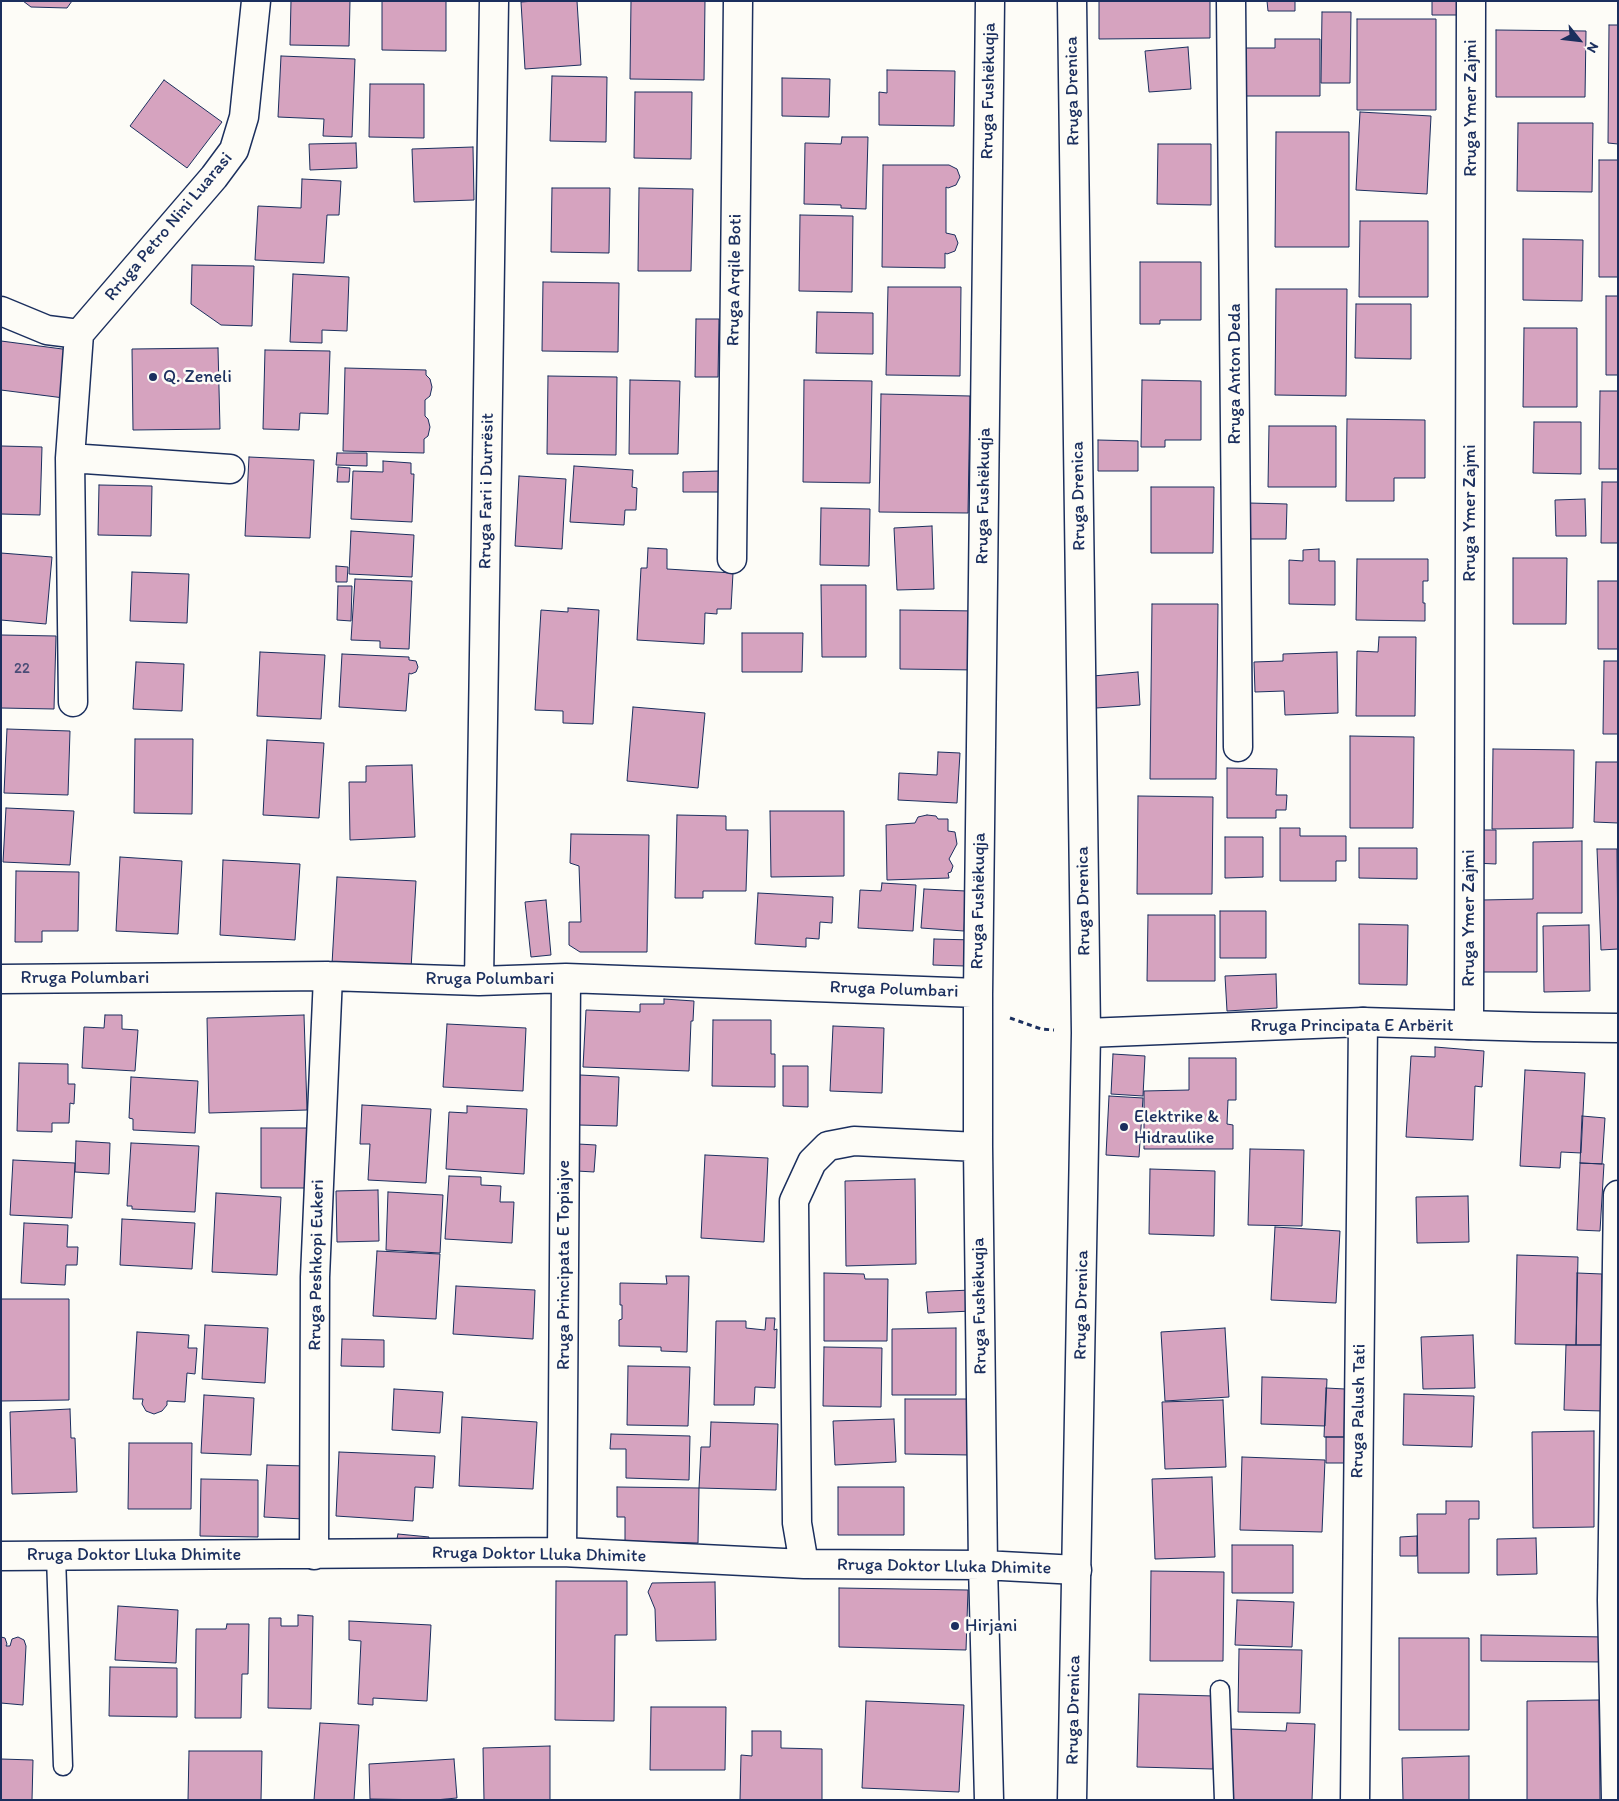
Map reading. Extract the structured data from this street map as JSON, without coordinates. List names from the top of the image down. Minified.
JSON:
{"streets":{"street":["Rruga Fushëkuqja","Rruga Drenica","Rruga Ymer Zajmi","Rruga Petro Nini Luarasi","Rruga Arqile Boti","Rruga Anton Deda","Rruga Fari i Durrësit","Rruga Polumbari","Rruga Principata E Arbërit","Rruga Peshkopi Eukeri","Rruga Principata E Topiajve","Rruga Palush Tati","Rruga Doktor Lluka Dhimite"]},"crossings":[["Rruga Fushëkuqja","Rruga Polumbari"],["Rruga Fushëkuqja","Rruga Doktor Lluka Dhimite"],["Rruga Drenica","Rruga Principata E Arbërit"],["Rruga Drenica","Rruga Doktor Lluka Dhimite"],["Rruga Ymer Zajmi","Rruga Principata E Arbërit"],["Rruga Fari i Durrësit","Rruga Polumbari"],["Rruga Polumbari","Rruga Peshkopi Eukeri"],["Rruga Polumbari","Rruga Principata E Topiajve"],["Rruga Principata E Arbërit","Rruga Palush Tati"],["Rruga Peshkopi Eukeri","Rruga Doktor Lluka Dhimite"],["Rruga Principata E Topiajve","Rruga Doktor Lluka Dhimite"]],"places":["Q. Zeneli","Elektrike & Hidraulike","Hirjani"],"house_numbers":["22"],"north":"bottom right"}
